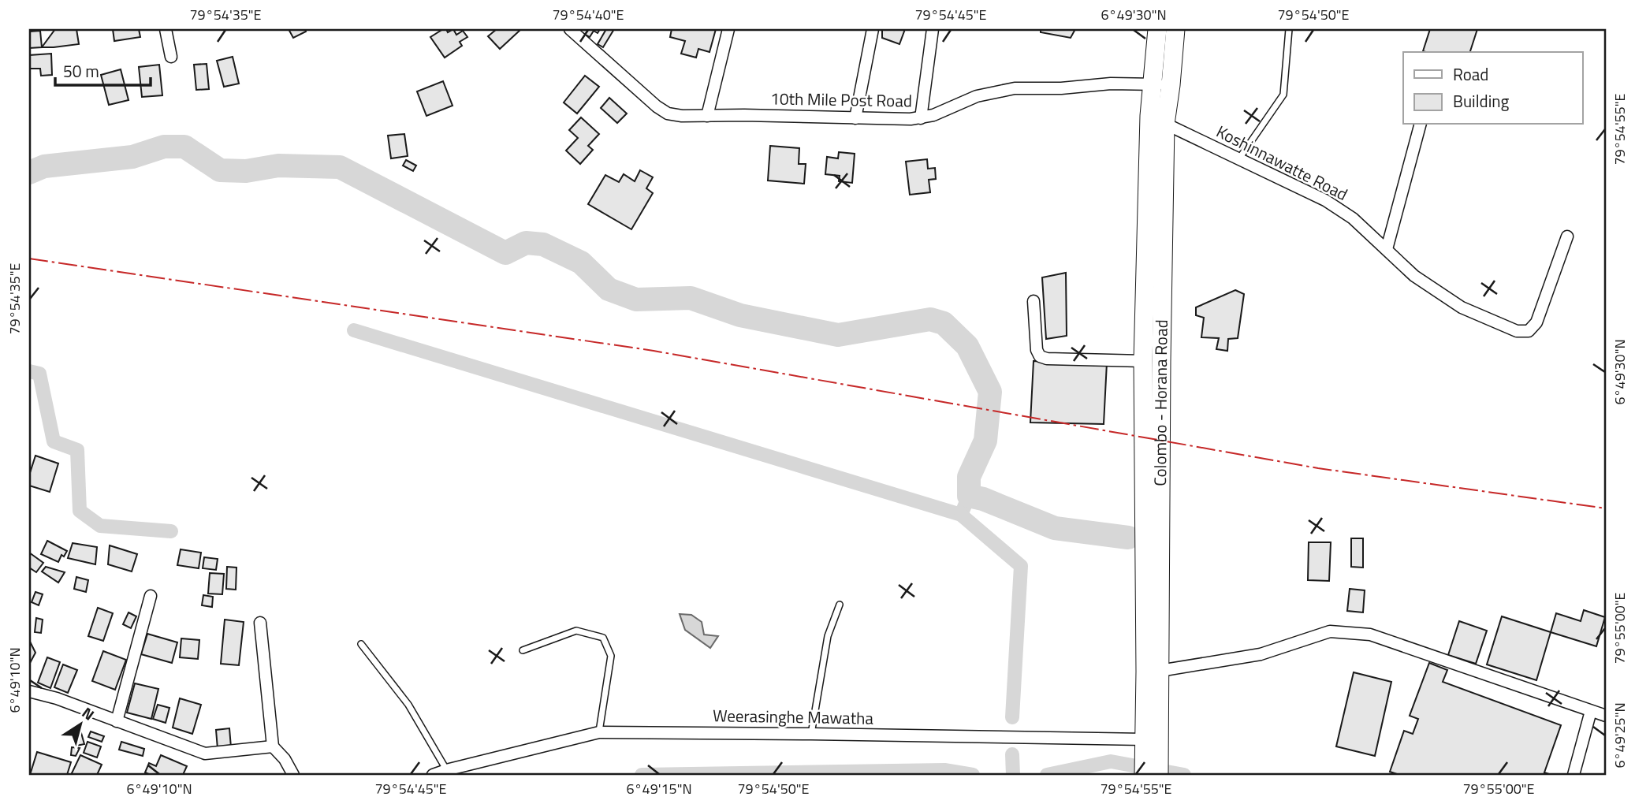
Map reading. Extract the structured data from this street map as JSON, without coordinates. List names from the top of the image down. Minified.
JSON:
{"streets":{"main road":["Colombo - Horana Road"],"street":["10th Mile Post Road","Koshinnawatte Road","Weerasinghe Mawatha"]},"crossings":[["10th Mile Post Road","Colombo - Horana Road"],["Koshinnawatte Road","Colombo - Horana Road"],["Colombo - Horana Road","Weerasinghe Mawatha"]],"legend":["Road","Building"],"scale_bar":"50 m","north":"top right","coordinates":["79°54'35\"E","79°54'40\"E","79°54'45\"E","6°49'30\"N","79°54'50\"E","79°54'55\"E","79°55'00\"E","6°49'10\"N","6°49'25\"N","6°49'15\"N"]}
